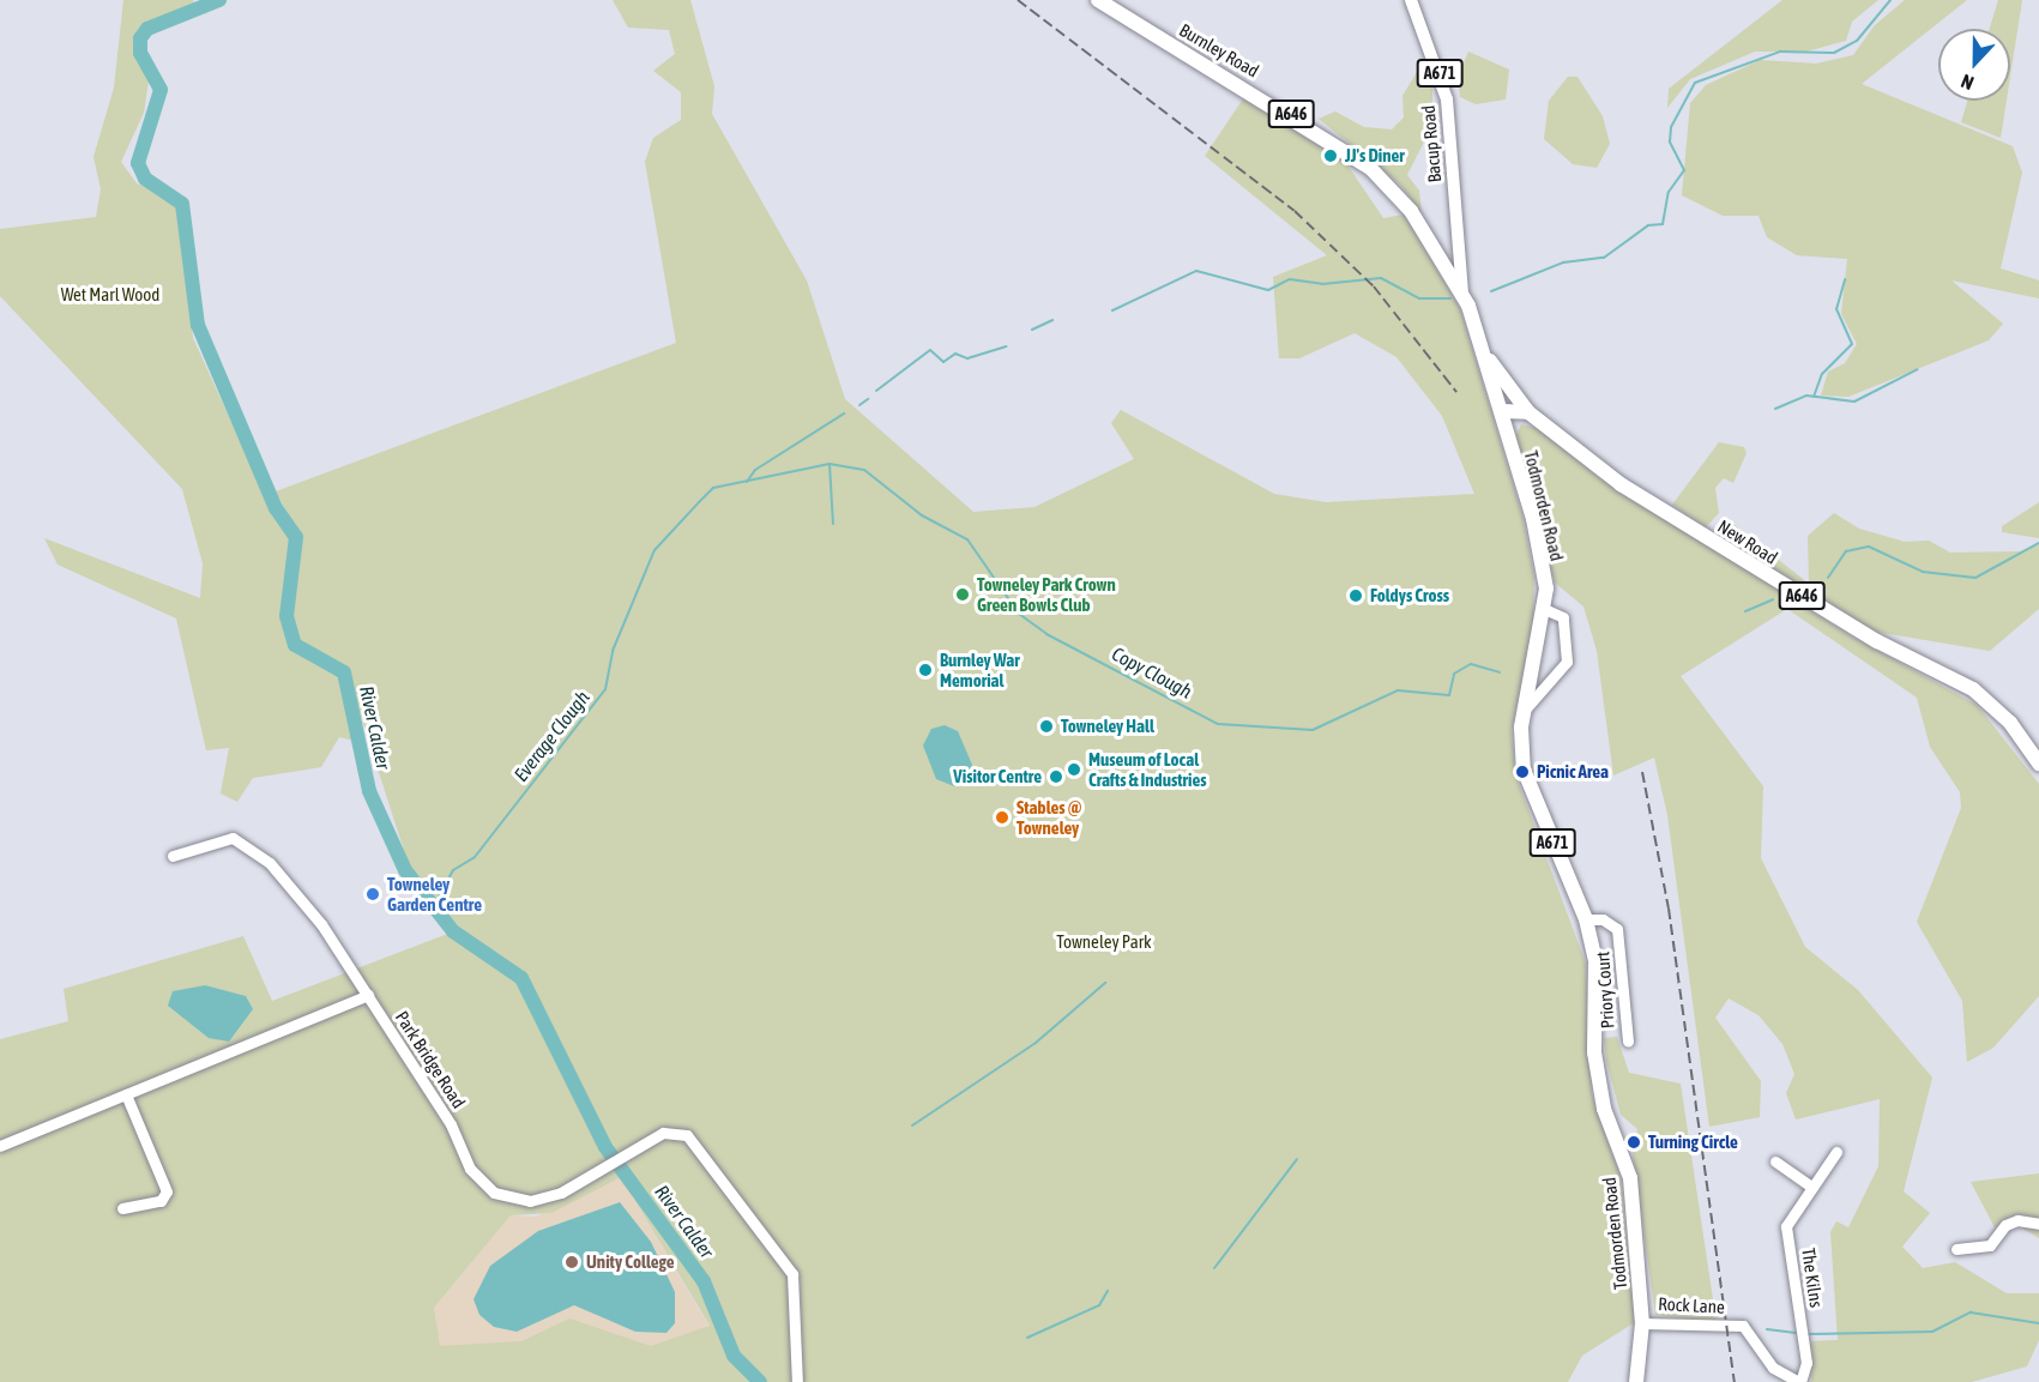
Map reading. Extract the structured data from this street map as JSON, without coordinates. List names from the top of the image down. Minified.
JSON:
{"streets":{"highway":["Burnley Road","A671","A646","Todmorden Road","New Road"],"main road":["Bacup Road"],"street":["Priory Court","Park Bridge Road","The Kilns","Rock Lane"]},"crossings":[["Burnley Road","Bacup Road"],["Burnley Road","Todmorden Road"],["Burnley Road","New Road"],["Todmorden Road","New Road"],["Todmorden Road","Priory Court"],["Todmorden Road","Rock Lane"],["The Kilns","Rock Lane"]],"water":["Copy Clough","River Calder","Everage Clough"],"parks":["Wet Marl Wood","Towneley Park"],"places":["JJ's Diner","Towneley Park Crown Green Bowls Club","Foldys Cross","Burnley War Memorial","Towneley Hall","Museum of Local Crafts & Industries","Picnic Area","Visitor Centre","Stables @ Towneley","Towneley Garden Centre","Turning Circle","Unity College"],"north":"bottom"}
